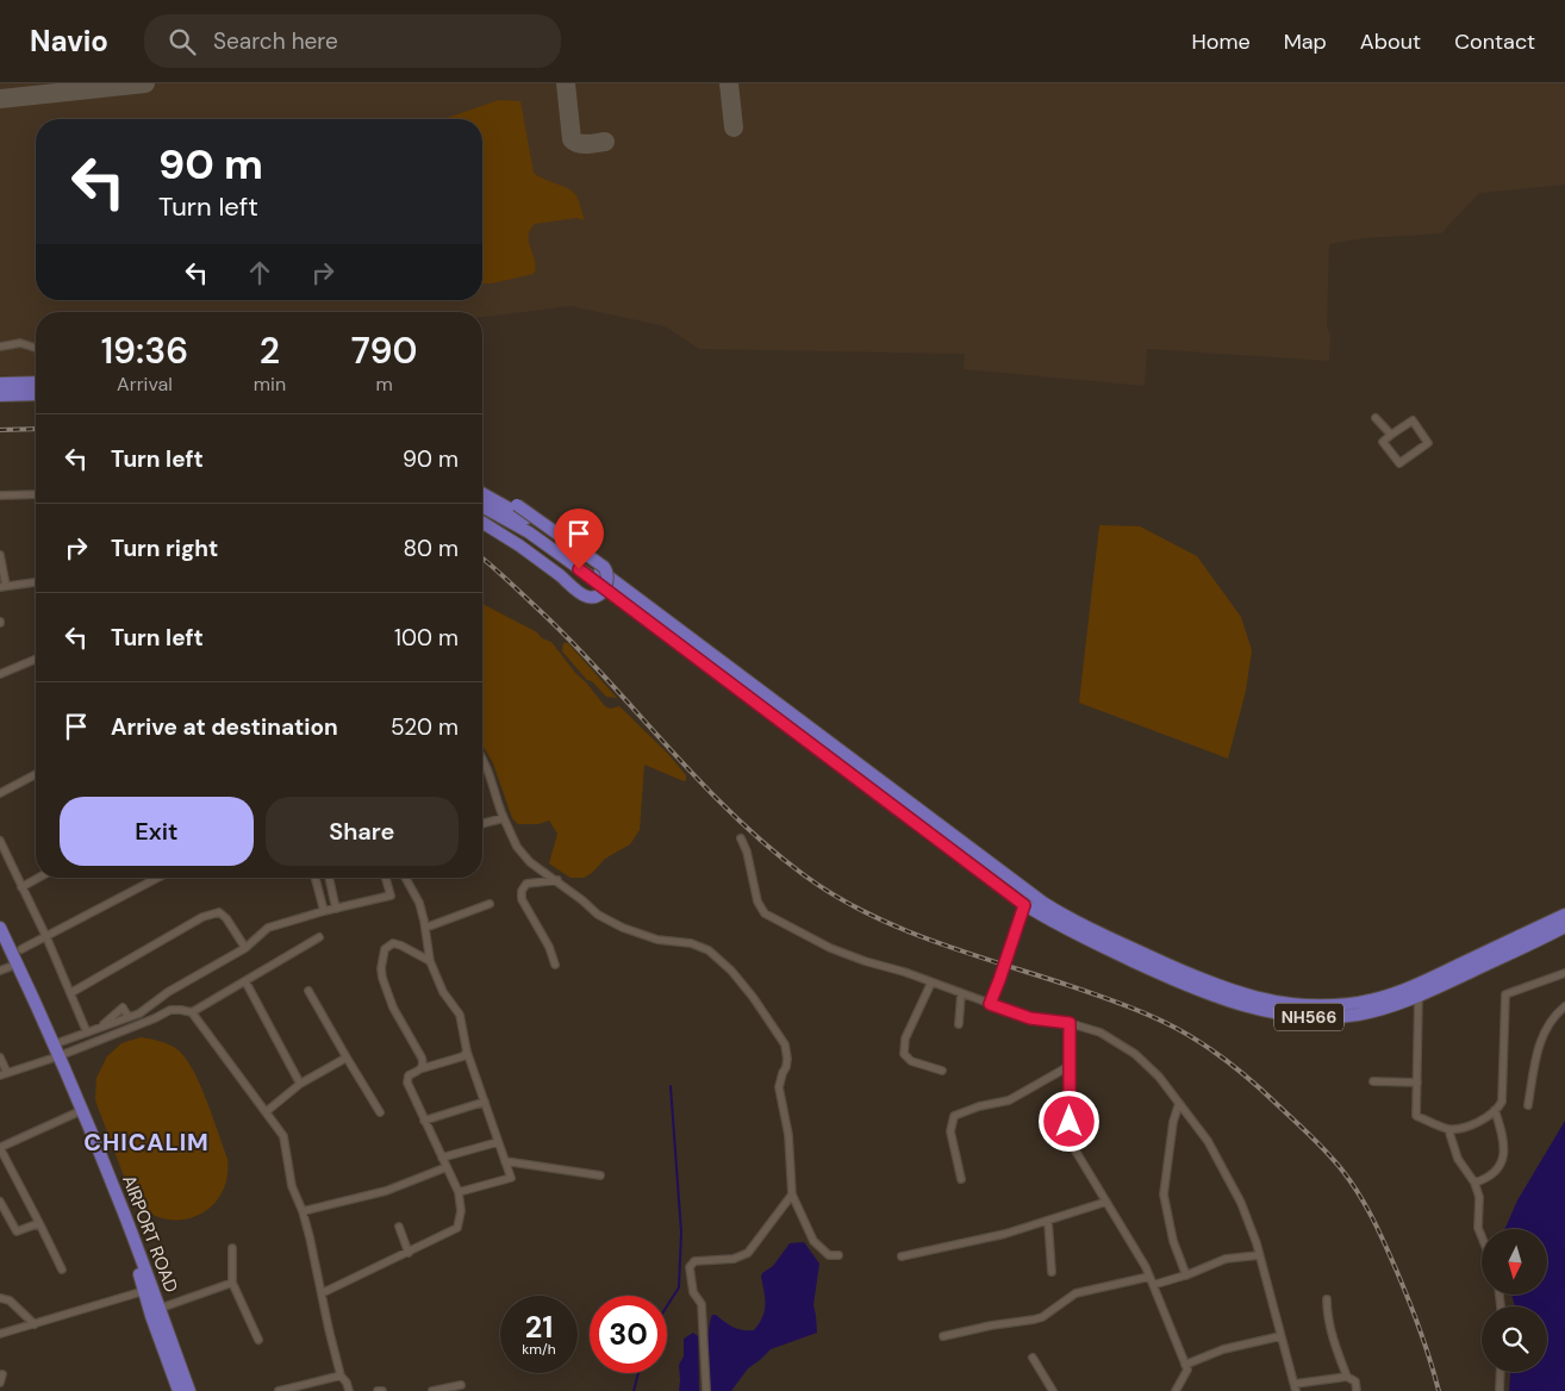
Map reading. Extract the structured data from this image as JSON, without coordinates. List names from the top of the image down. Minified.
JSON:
{"streets":{"highway":["NH566","AIRPORT ROAD"]},"districts":["CHICALIM"],"north":"bottom","page":{"header":"Navio","search":"Search here","nav":["Home","Map","About","Contact"],"turn":["90 m","Turn left"],"eta":["19:36","Arrival","2","min","790","m"],"list":[{"name":"Turn left","value":"90 m"},{"name":"Turn right","value":"80 m"},{"name":"Turn left","value":"100 m"},{"name":"Arrive at destination","value":"520 m"}],"buttons":["Exit","Share"],"speed":"21 km/h","limit":"30"}}
